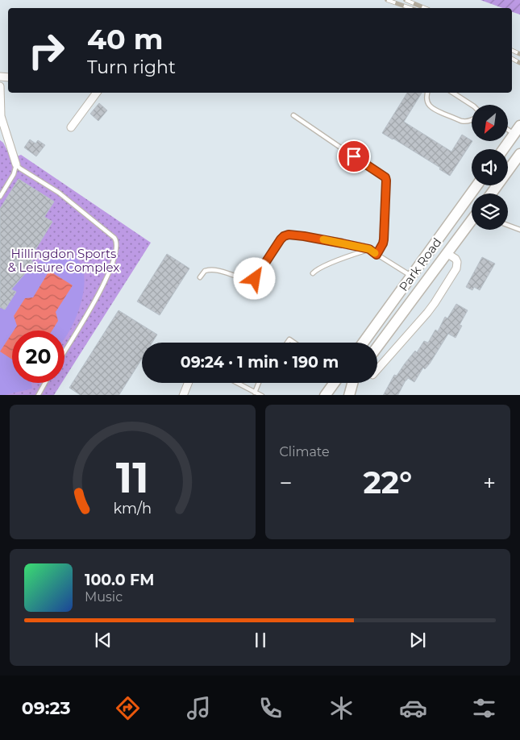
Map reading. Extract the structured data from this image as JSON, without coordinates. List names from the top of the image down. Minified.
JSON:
{"streets":{"main road":["Park Road"]},"parks":["Hillingdon Sports & Leisure Complex"],"north":"bottom left","page":{"turn":["40 m","Turn right"],"limit":"20","trip":"09:24 · 1 min · 190 m","tile":"Climate","heat":["−","22°","+"],"song":["100.0 FM","Music"],"tabs":"09:23","gauge":["11","km/h"]}}
